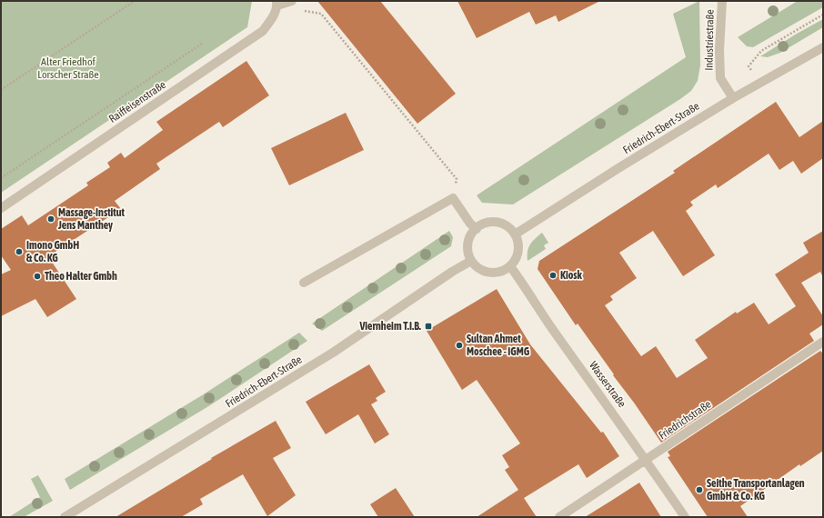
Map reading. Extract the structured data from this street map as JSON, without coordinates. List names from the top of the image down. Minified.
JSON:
{"streets":{"street":["Industriestraße","Raiffeisenstraße","Friedrich-Ebert-Straße","Wasserstraße","Friedrichstraße"]},"crossings":[["Industriestraße","Friedrich-Ebert-Straße"],["Friedrich-Ebert-Straße","Wasserstraße"],["Wasserstraße","Friedrichstraße"]],"parks":["Alter Friedhof Lorscher Straße"],"places":{"other":["Massage-Institut Jens Manthey","Imono GmbH & Co. KG","Kiosk","Theo Halter Gmbh","Sultan Ahmet Moschee - IGMG","Seithe Transportanlagen GmbH & Co. KG"],"transit":["Viernheim T.I.B."]}}
